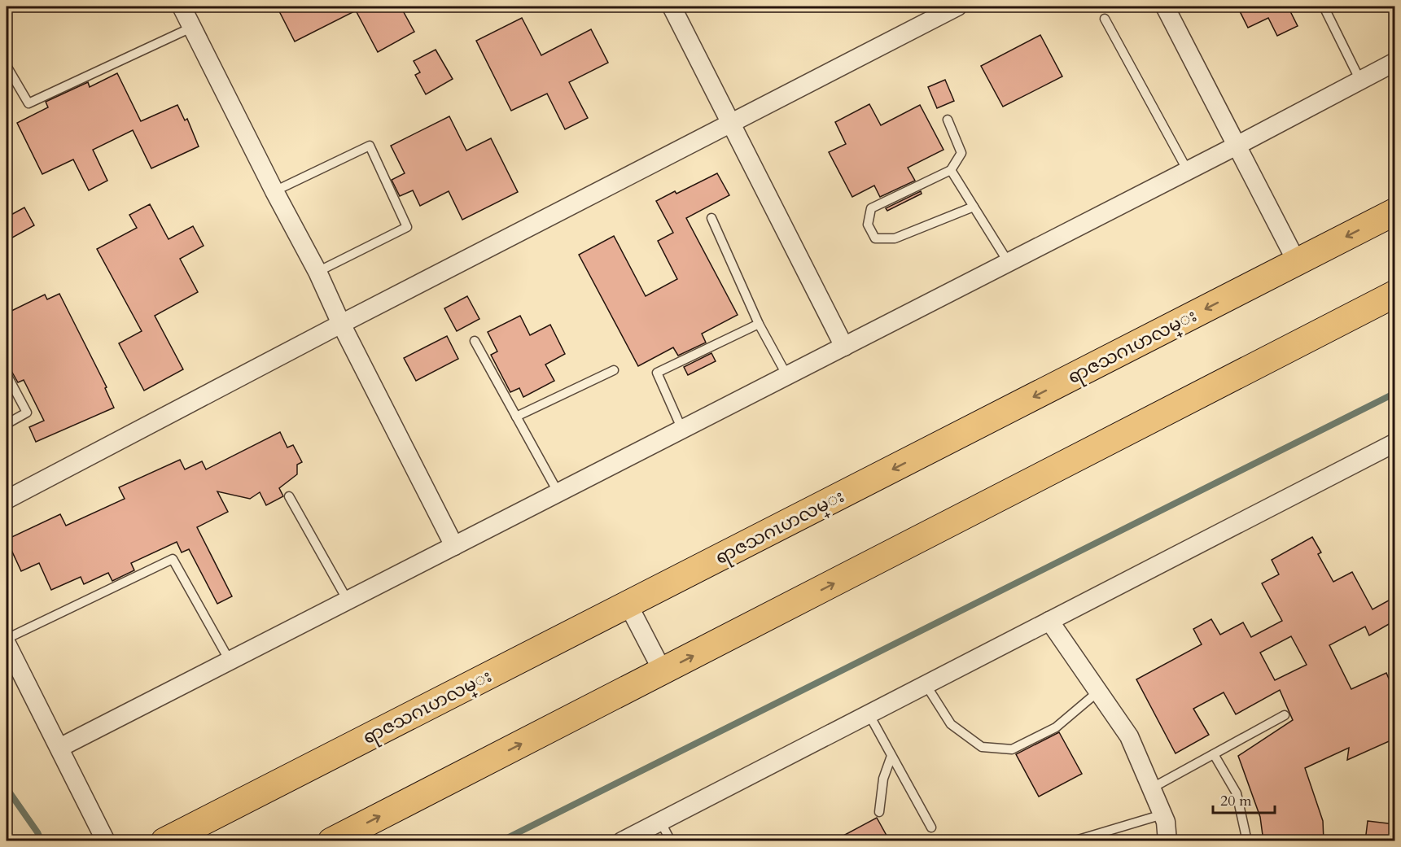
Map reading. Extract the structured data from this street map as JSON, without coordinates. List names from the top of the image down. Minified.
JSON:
{"streets":{"main road":["ရာဇသဂၤဟလမ္း"]},"scale_bar":"20 m"}
